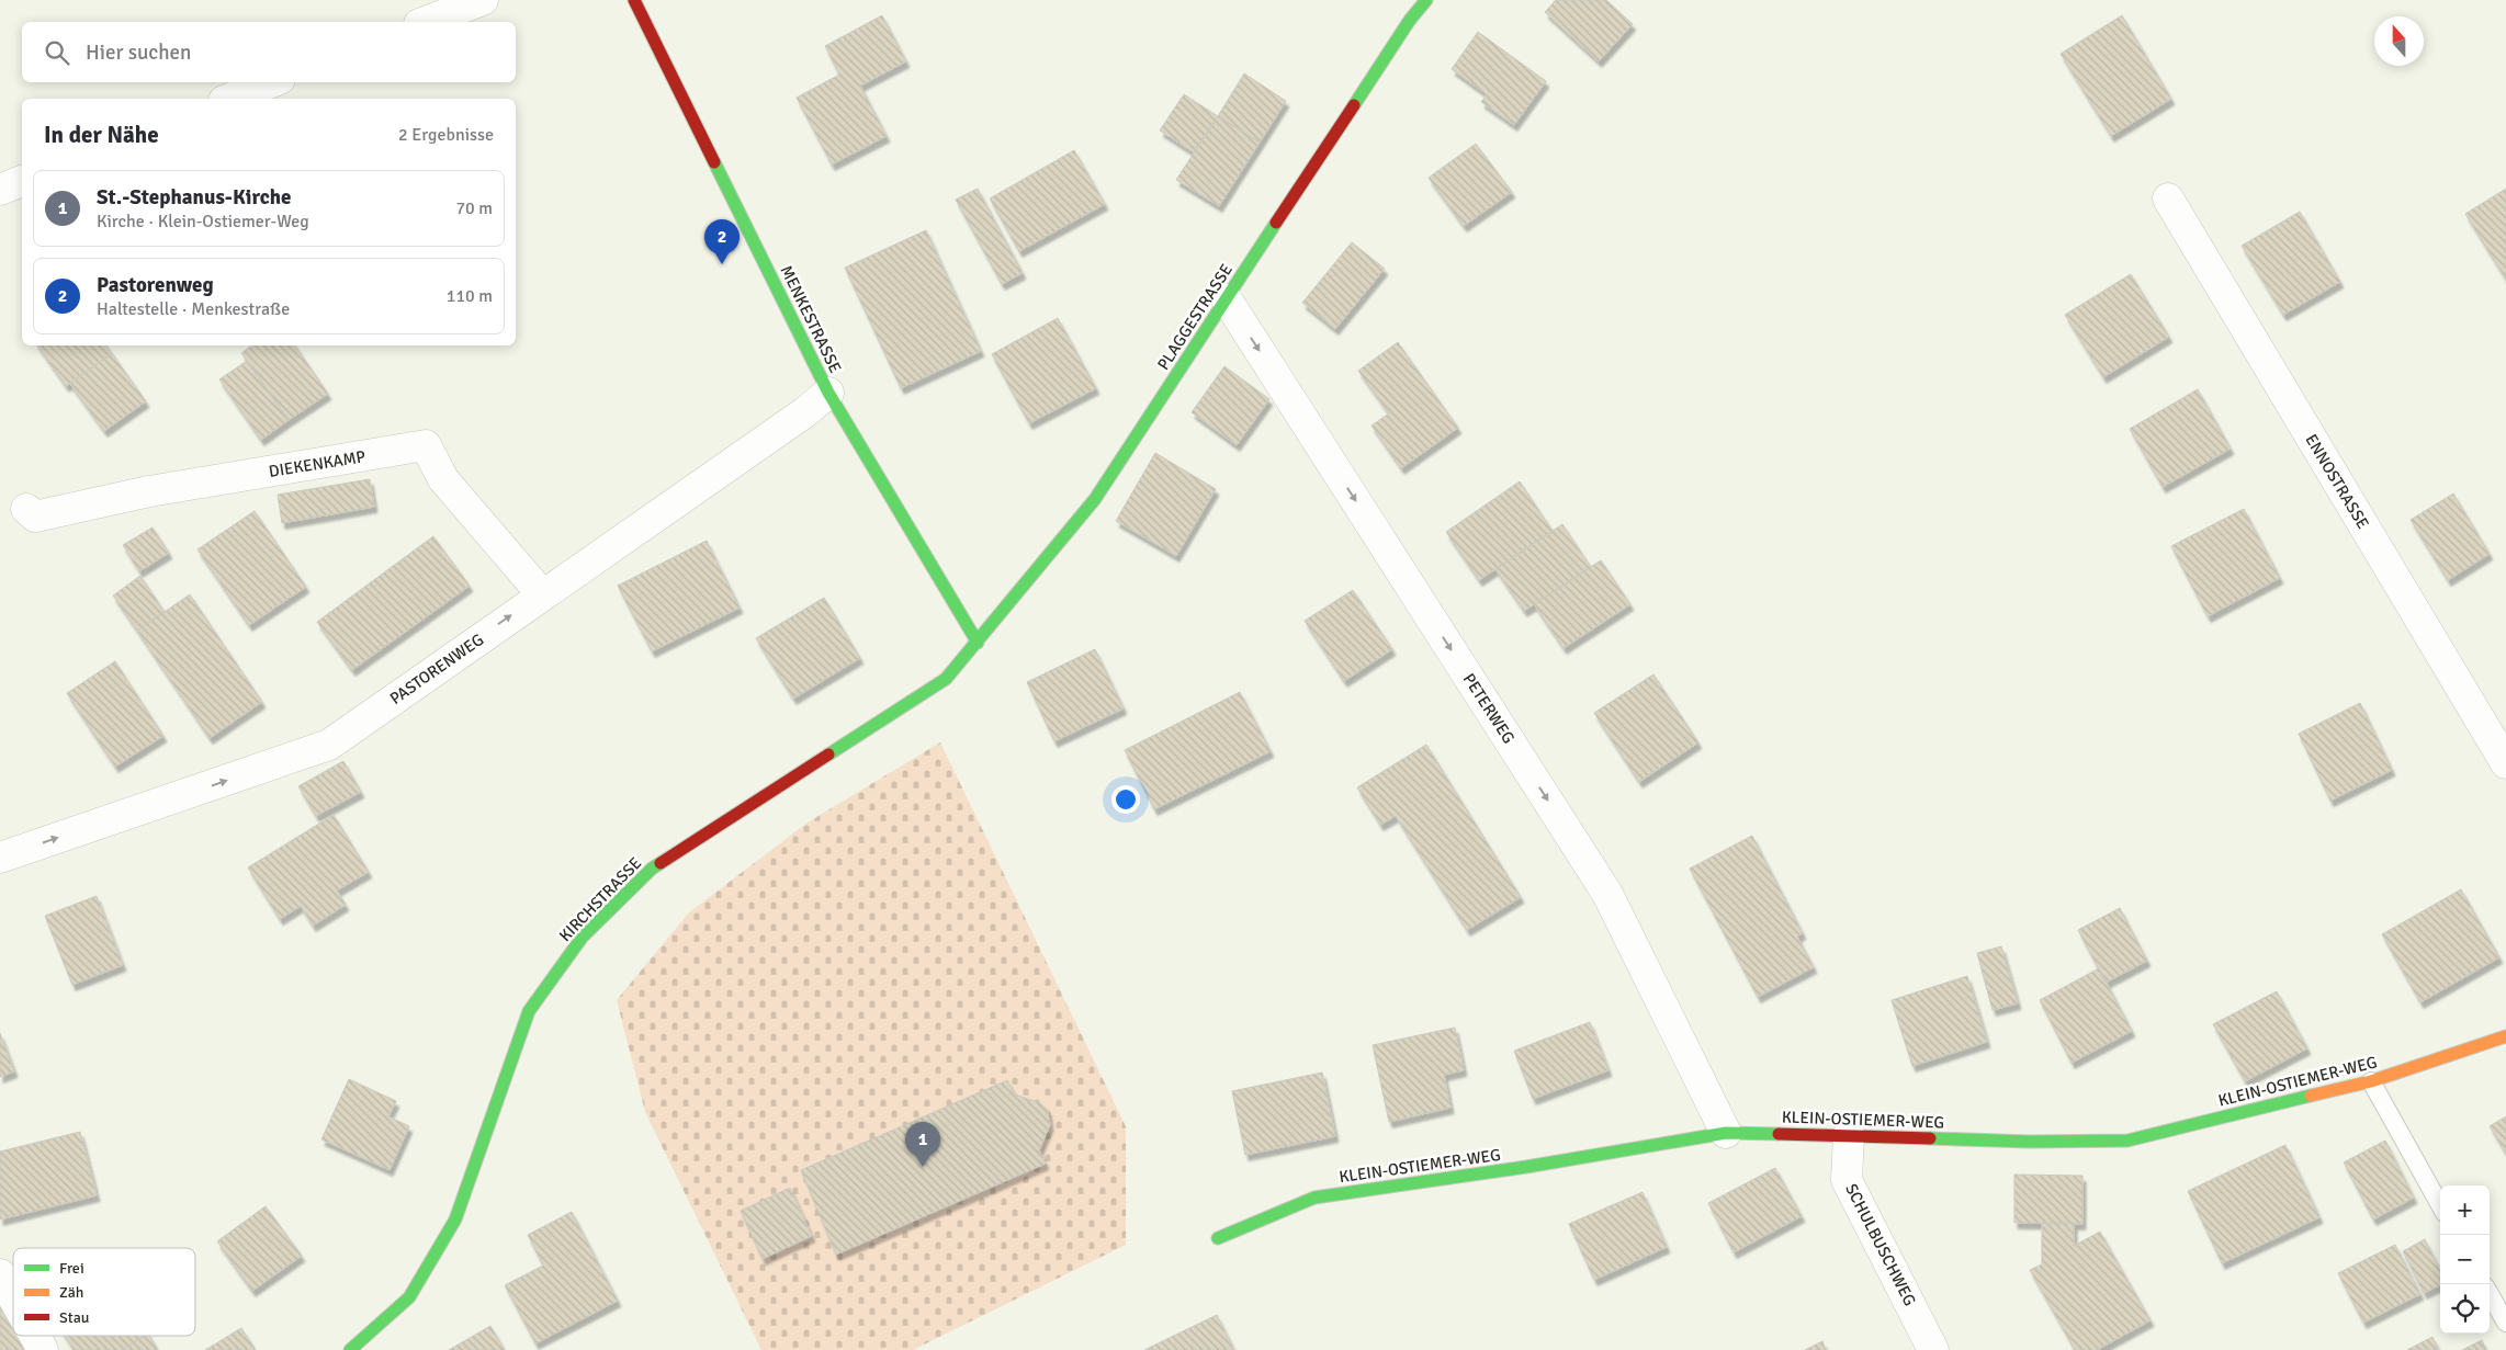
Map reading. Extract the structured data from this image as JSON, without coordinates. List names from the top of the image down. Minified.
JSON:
{"streets":{"street":["PLAGGESTRASSE","MENKESTRASSE","DIEKENKAMP","ENNOSTRASSE","PASTORENWEG","PETERWEG","KIRCHSTRASSE","KLEIN-OSTIEMER-WEG","SCHULBUSCHWEG"]},"crossings":[["PLAGGESTRASSE","MENKESTRASSE"],["PLAGGESTRASSE","PETERWEG"],["PLAGGESTRASSE","KIRCHSTRASSE"],["MENKESTRASSE","PASTORENWEG"],["MENKESTRASSE","KIRCHSTRASSE"],["DIEKENKAMP","PASTORENWEG"],["PETERWEG","KLEIN-OSTIEMER-WEG"],["KLEIN-OSTIEMER-WEG","SCHULBUSCHWEG"]],"one_way":["PASTORENWEG","PETERWEG"],"legend":["Frei","Zäh","Stau"],"north":"top","page":{"search":"Hier suchen","heading":["In der Nähe","2 Ergebnisse"],"list":[{"mark":"1","name":"St.-Stephanus-Kirche","note":"Kirche · Klein-Ostiemer-Weg","value":"70 m"},{"mark":"2","name":"Pastorenweg","note":"Haltestelle · Menkestraße","value":"110 m"}],"pins":["2","1"],"map_buttons":["+","−"]}}
